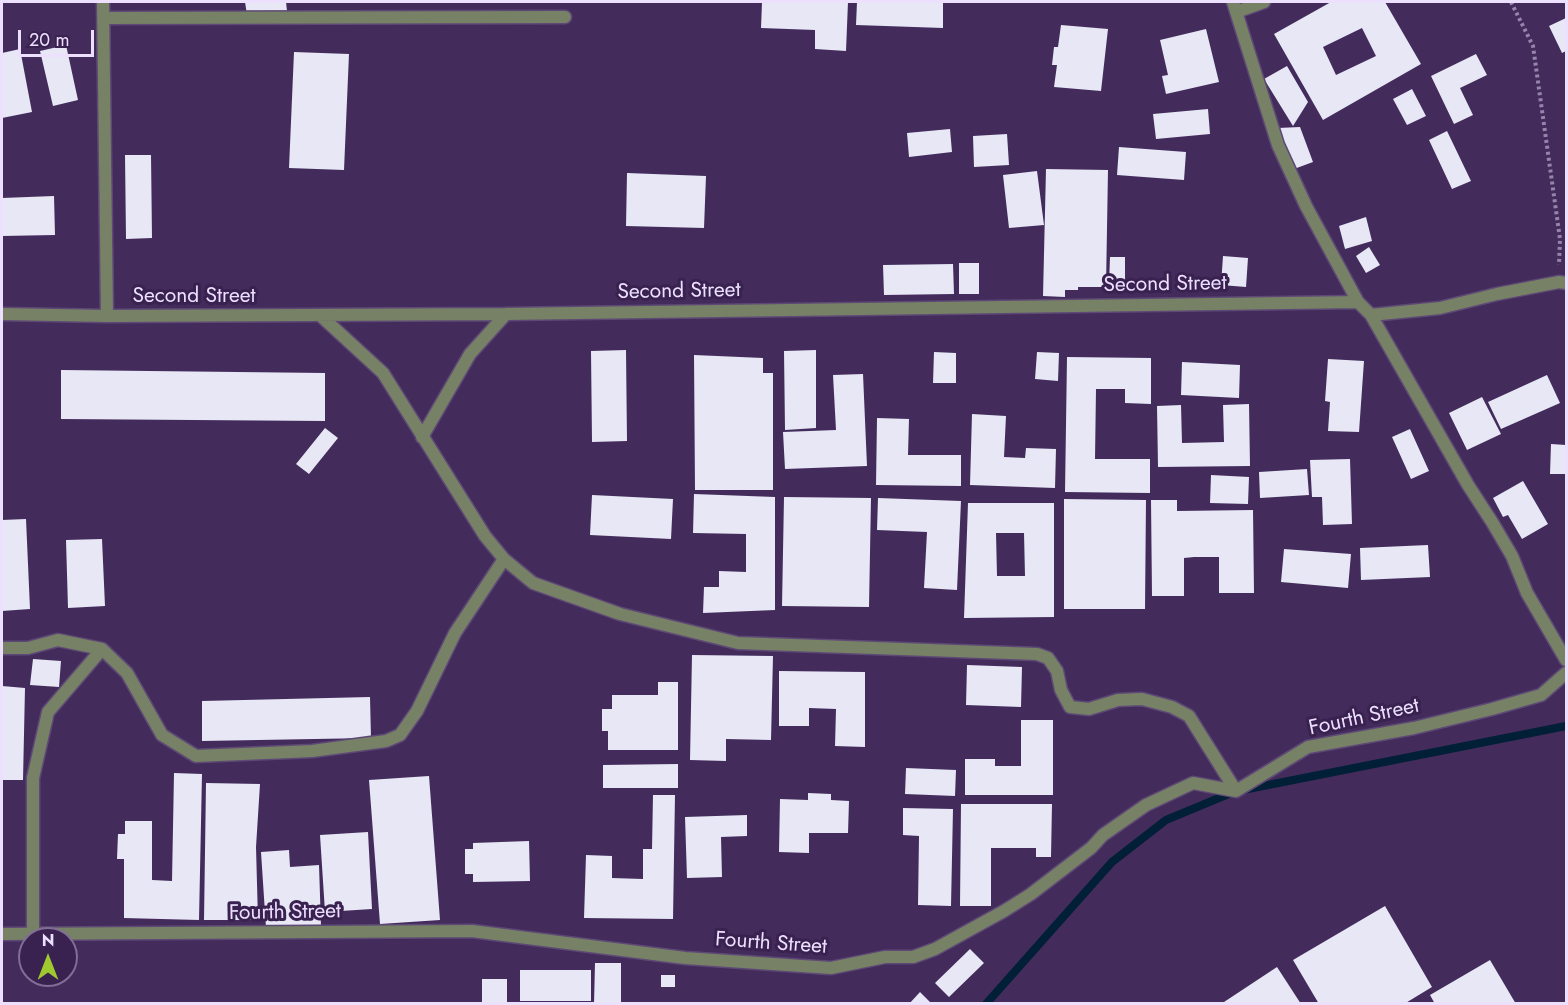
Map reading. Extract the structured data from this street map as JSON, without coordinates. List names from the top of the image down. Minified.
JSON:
{"streets":{"street":["Second Street","Fourth Street"]},"scale_bar":"20 m","north":"top"}
